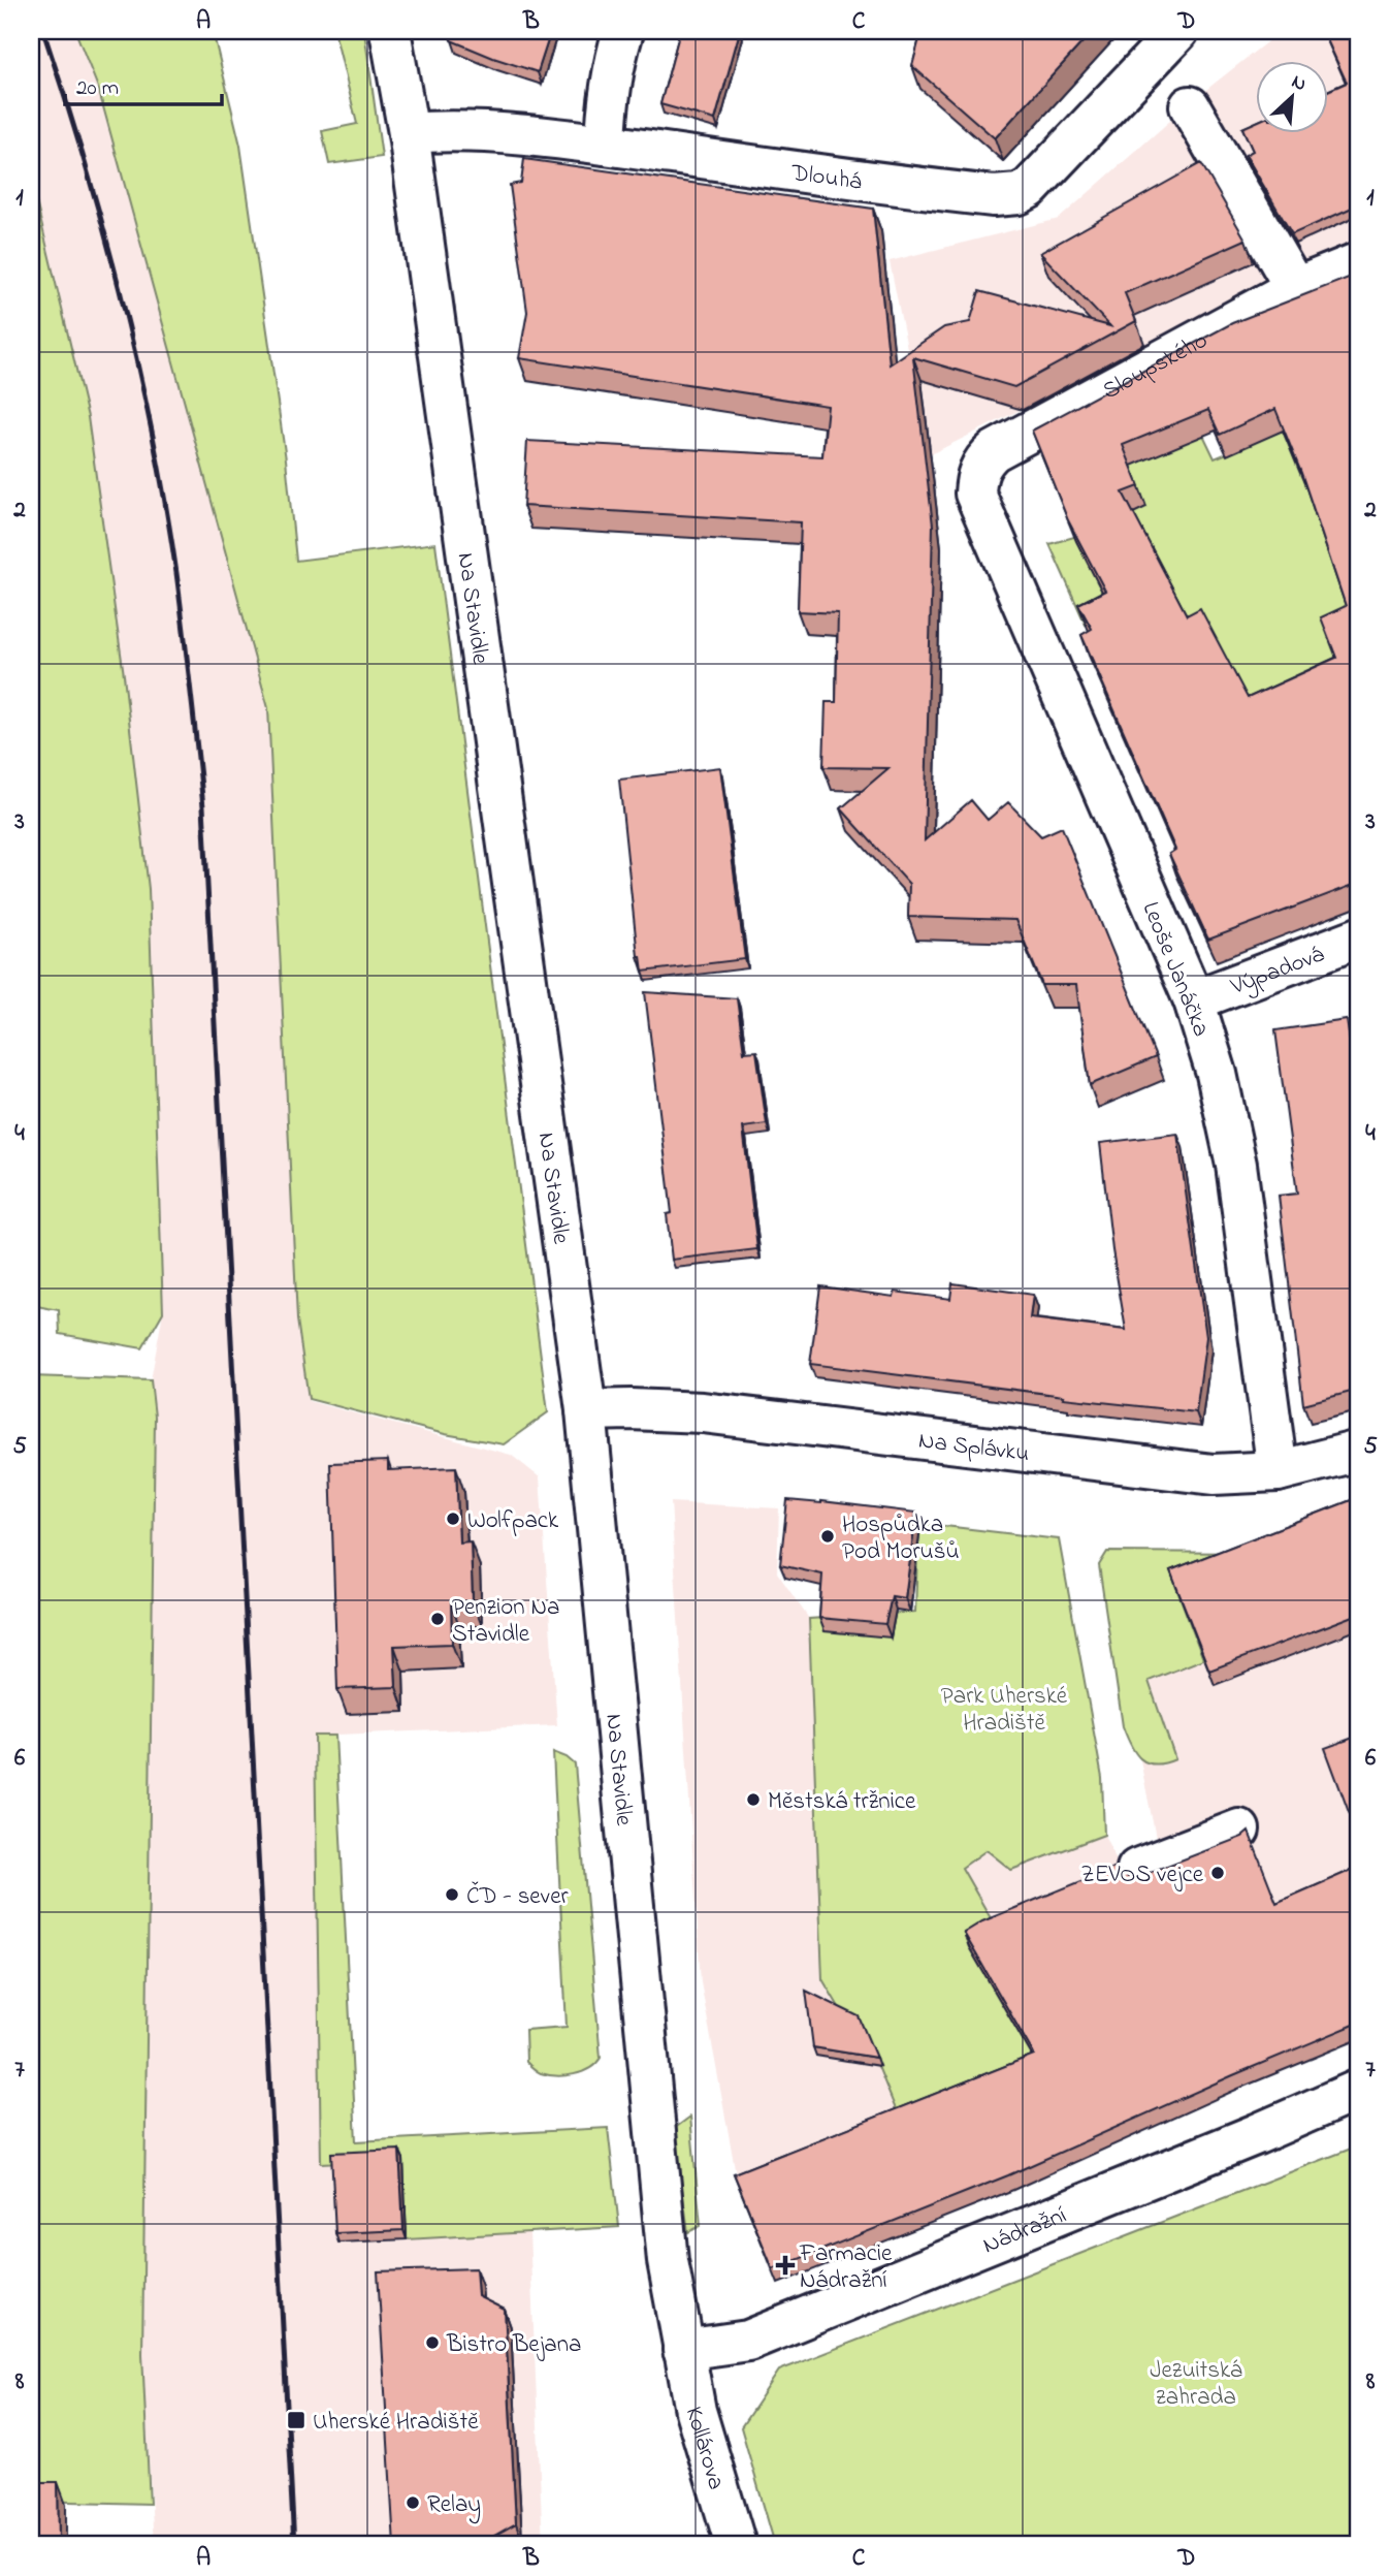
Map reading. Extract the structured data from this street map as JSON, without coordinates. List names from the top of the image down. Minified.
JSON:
{"streets":{"street":["Dlouhá","Sloupského","Na Stavidle","Leoše Janáčka","Výpadová","Na Splávku","Nádražní","Kollárova"]},"crossings":[["Dlouhá","Na Stavidle"],["Sloupského","Leoše Janáčka"],["Na Stavidle","Na Splávku"],["Na Stavidle","Nádražní"],["Na Stavidle","Kollárova"],["Leoše Janáčka","Výpadová"],["Leoše Janáčka","Na Splávku"],["Nádražní","Kollárova"]],"parks":["Park Uherské Hradiště","Jezuitská zahrada"],"places":{"other":["Wolfpack","Hospůdka Pod Morušů","Penzion Na Stavidle","Městská tržnice","ZEVOS vejce","ČD - sever","Bistro Bejana","Relay"],"health":["Farmacie Nádražní"],"transit":["Uherské Hradiště"]},"scale_bar":"20 m","north":"top right","grid":{"columns":["A","B","C","D"],"rows":["1","2","3","4","5","6","7","8"]}}
